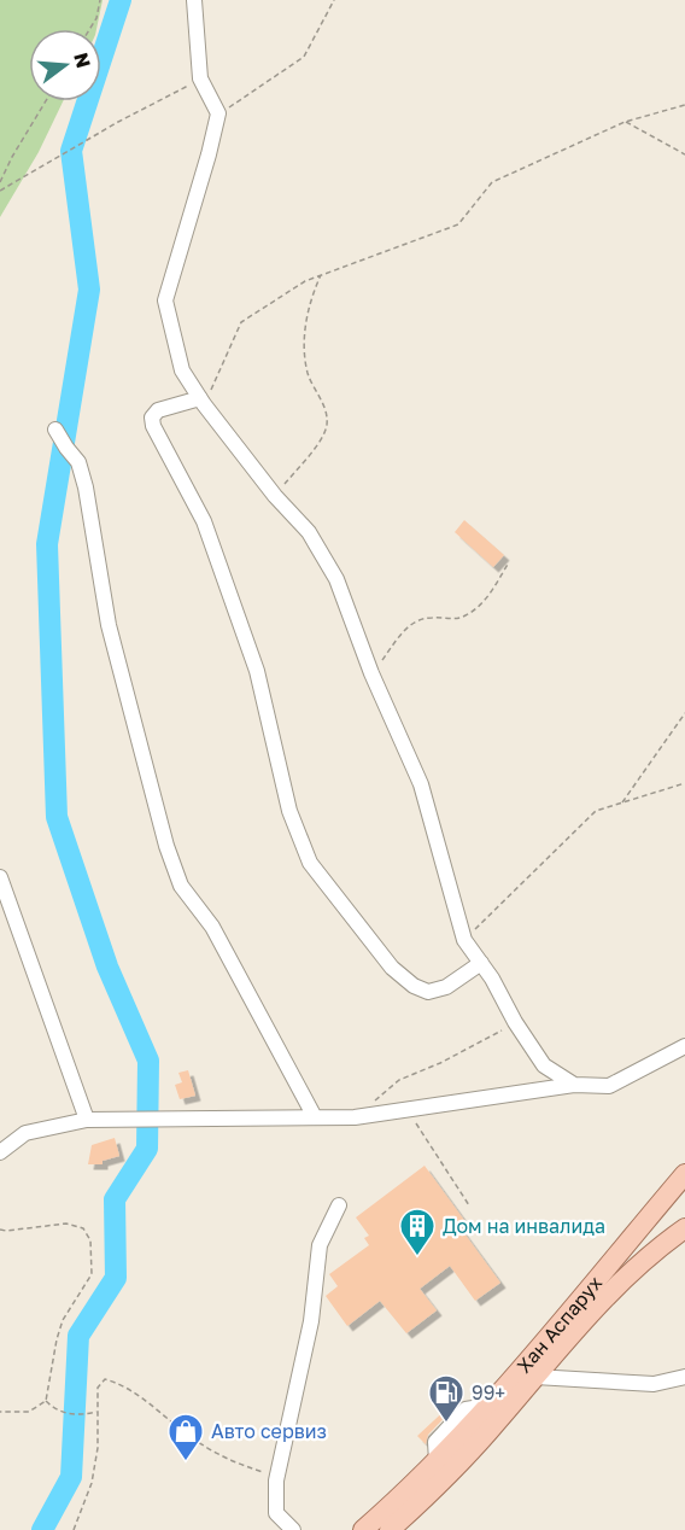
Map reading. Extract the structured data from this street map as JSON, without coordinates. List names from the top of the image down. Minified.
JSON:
{"streets":{"main road":["Хан Аспарух"]},"places":{"building":["Дом на инвалида"],"fuel station":["99+"],"shop":["Авто сервиз"]},"north":"right"}
